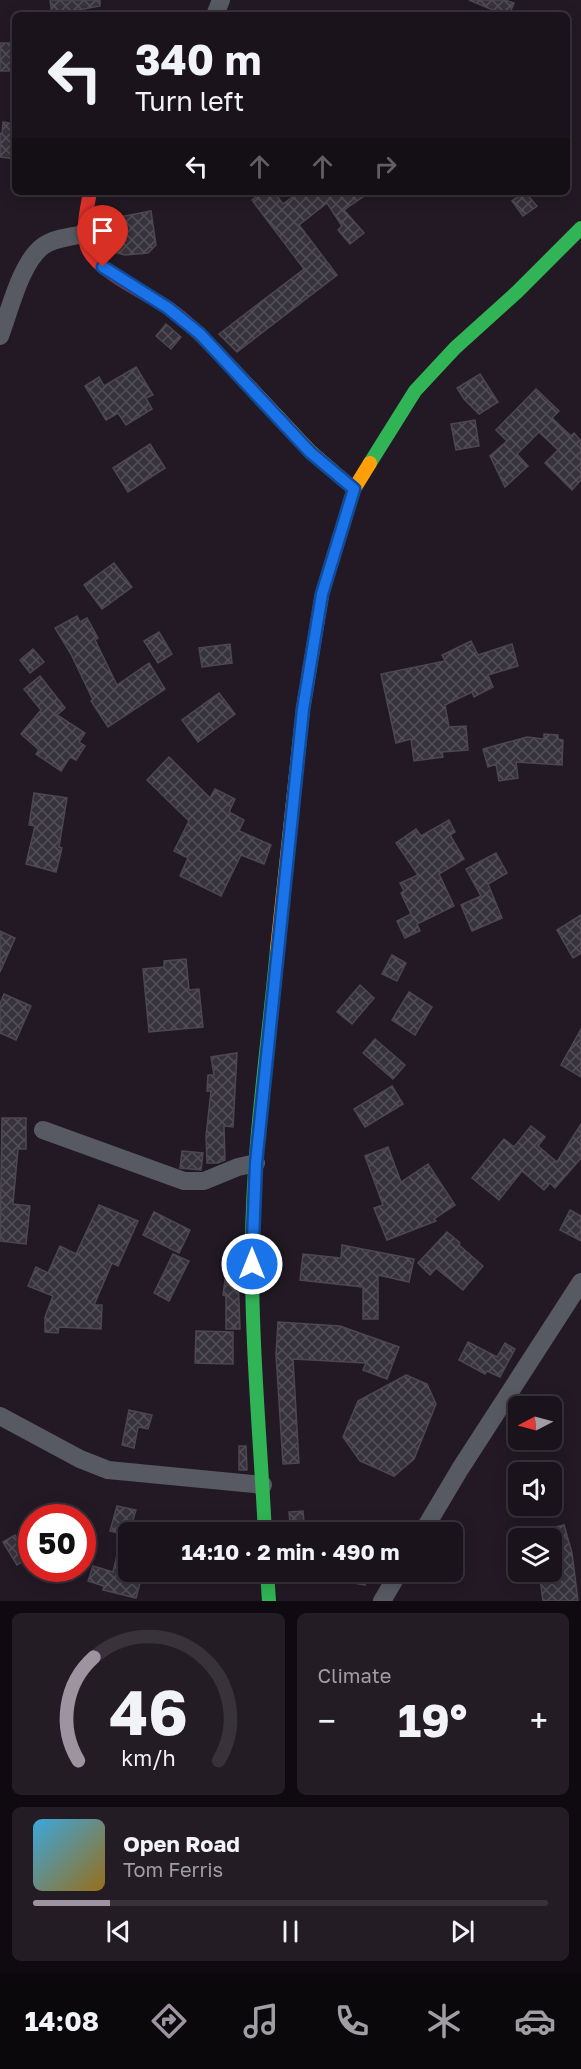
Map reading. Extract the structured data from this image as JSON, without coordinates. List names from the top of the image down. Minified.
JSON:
{"north":"left","page":{"turn":["340 m","Turn left"],"limit":"50","trip":"14:10 · 2 min · 490 m","tile":"Climate","heat":["−","19°","+"],"song":["Open Road","Tom Ferris"],"tabs":"14:08","gauge":["46","km/h"]}}
